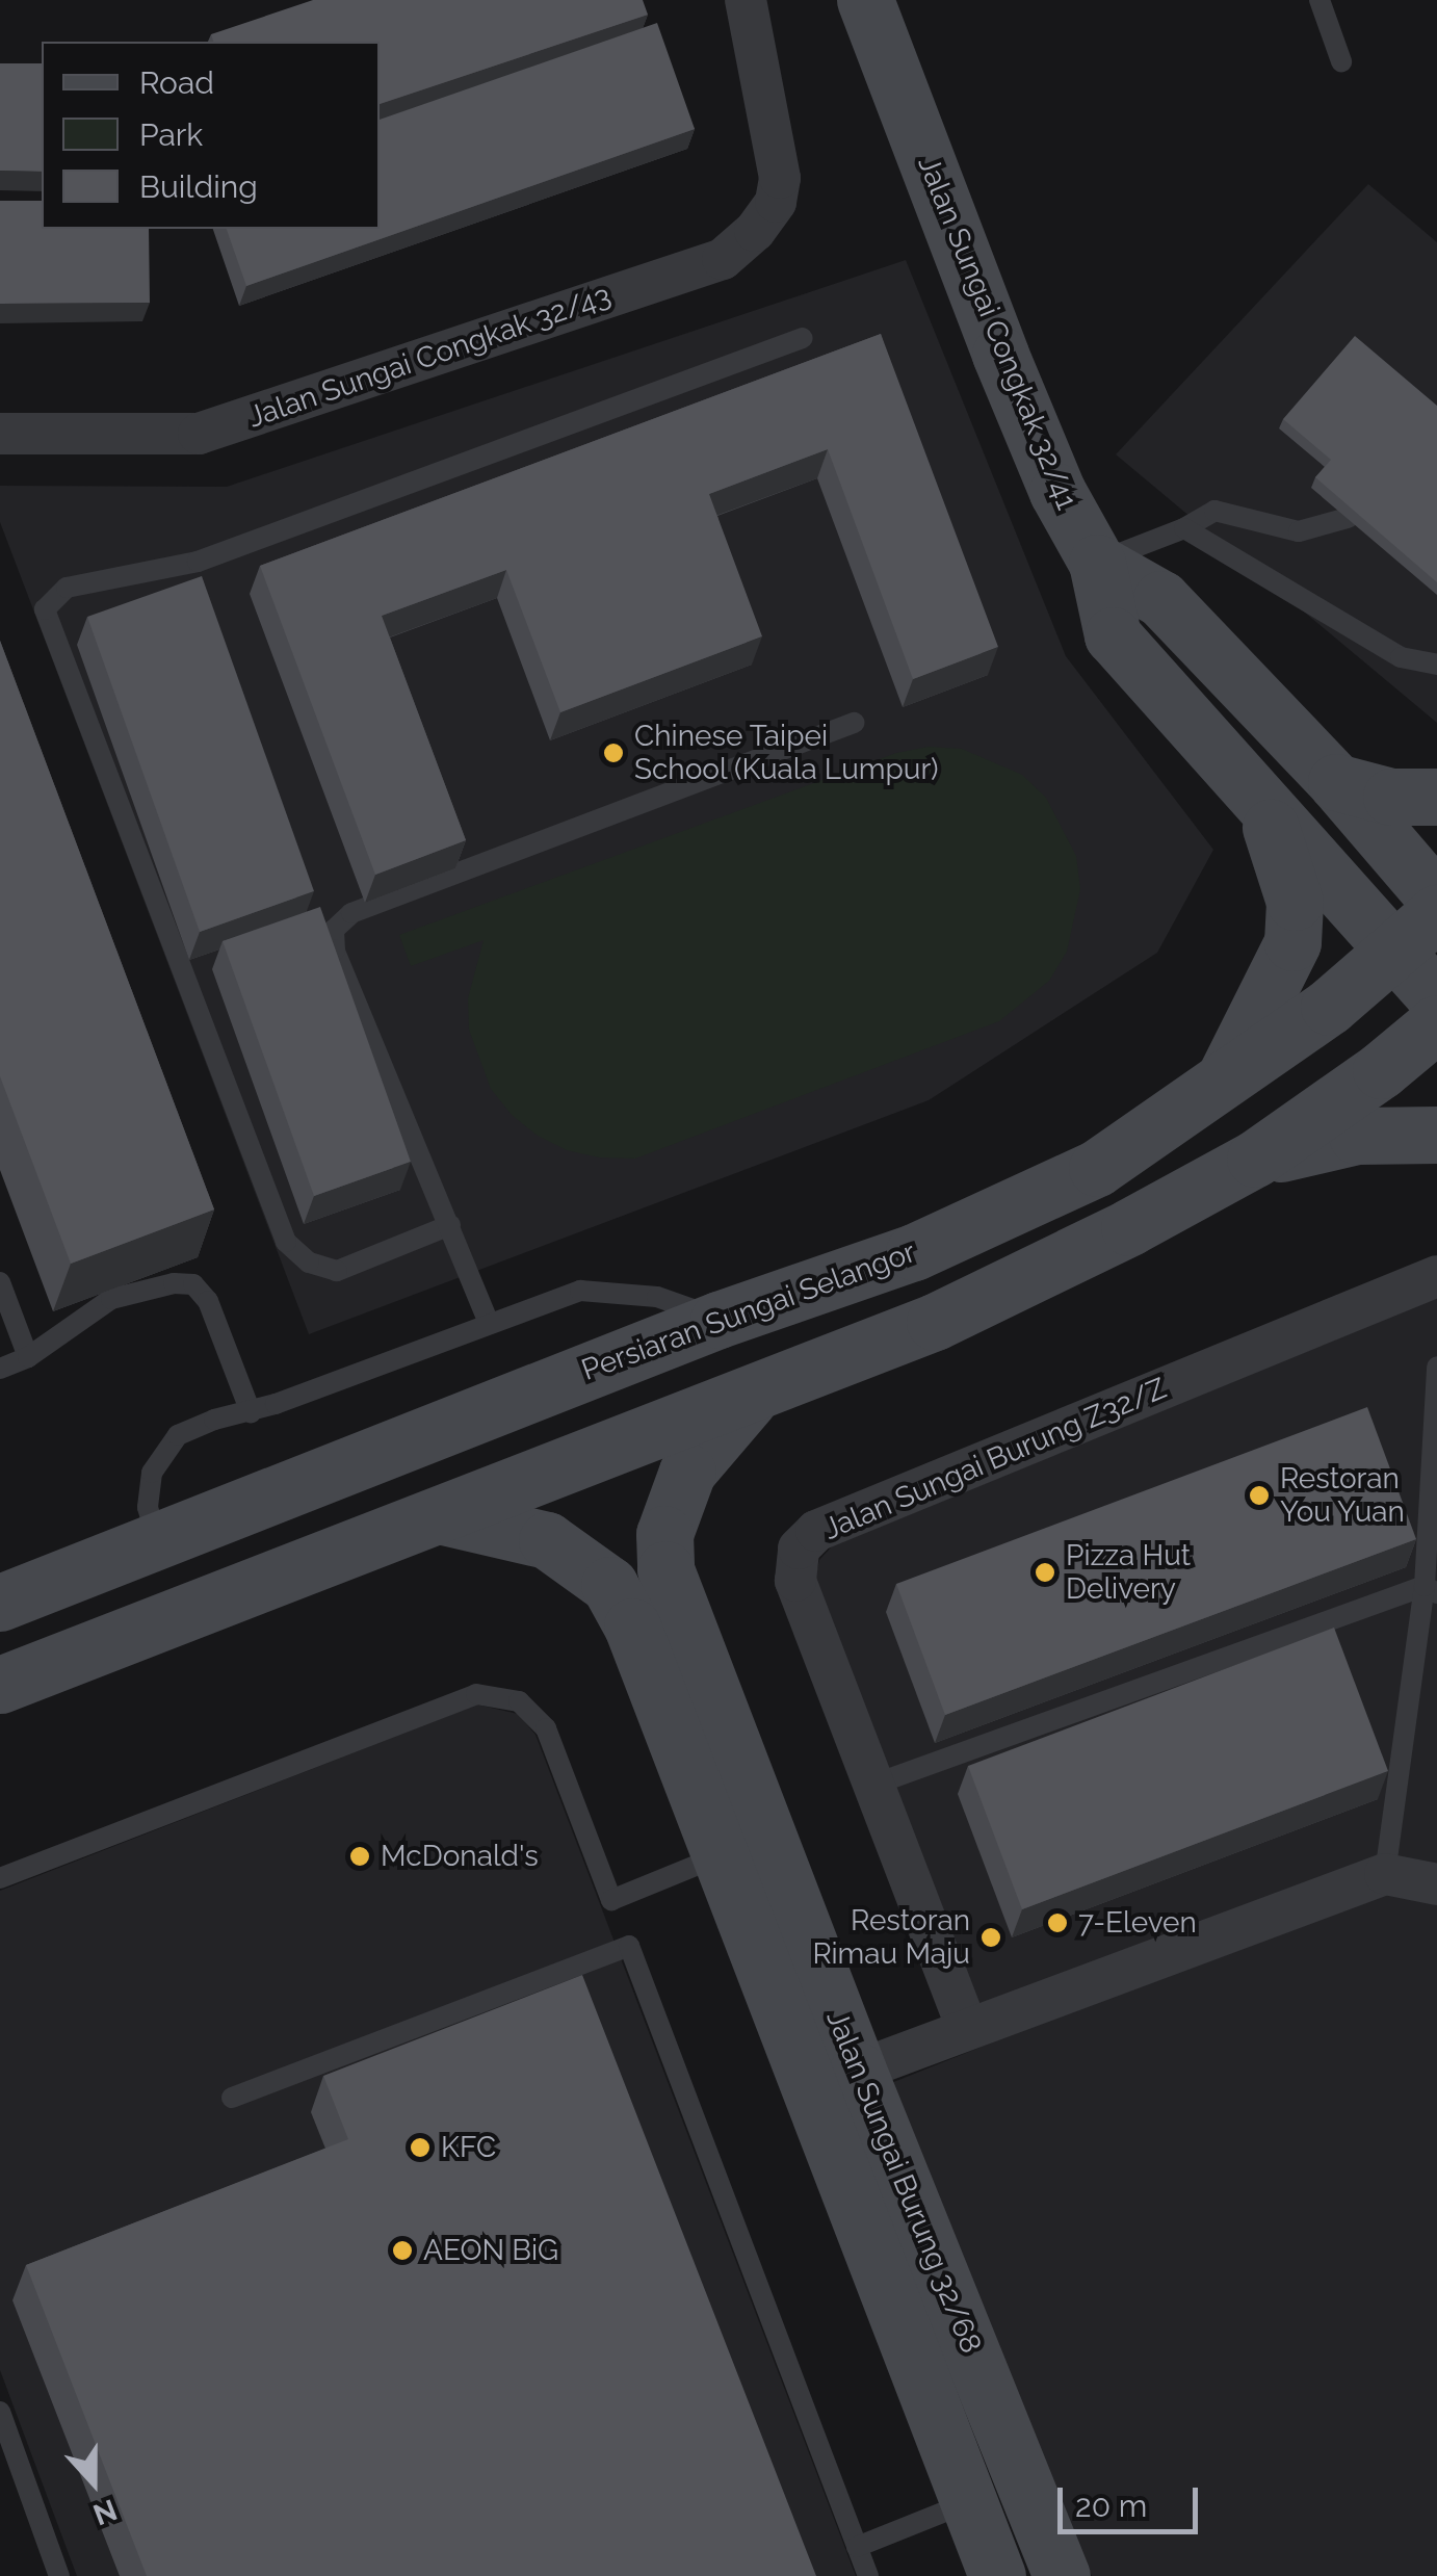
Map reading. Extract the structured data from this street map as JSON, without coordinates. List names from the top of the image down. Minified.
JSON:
{"streets":{"street":["Jalan Sungai Congkak 32/41","Jalan Sungai Congkak 32/43","Persiaran Sungai Selangor","Jalan Sungai Burung Z32/Z","Jalan Sungai Burung 32/68"]},"places":["Chinese Taipei School (Kuala Lumpur)","Restoran You Yuan","Pizza Hut Delivery","McDonald's","7-Eleven","Restoran Rimau Maju","KFC","AEON BiG"],"legend":["Road","Park","Building"],"scale_bar":"20 m","north":"bottom"}
